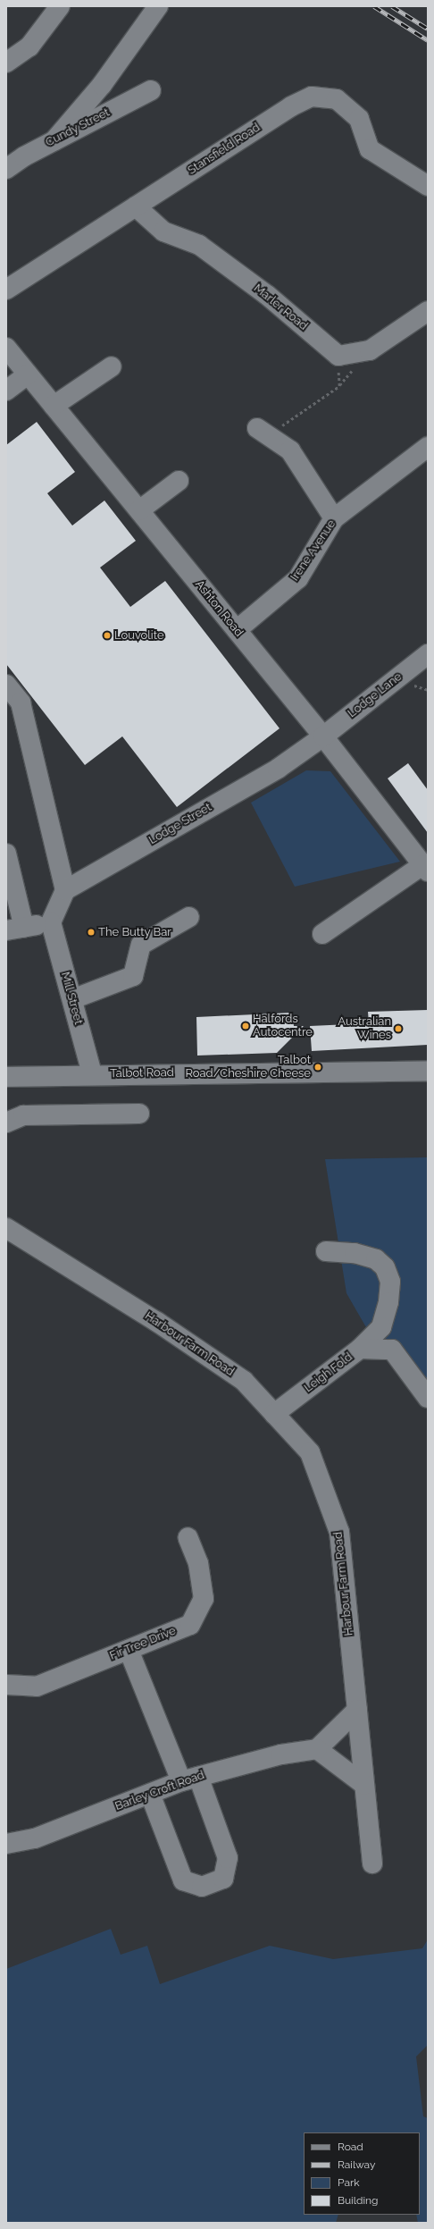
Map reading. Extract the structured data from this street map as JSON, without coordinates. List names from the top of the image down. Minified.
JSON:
{"streets":{"street":["Cundy Street","Stansfield Road","Marler Road","Irene Avenue","Ashton Road","Lodge Lane","Lodge Street","Mill Street","Talbot Road","Harbour Farm Road","Leigh Fold","Fir Tree Drive","Barley Croft Road"]},"crossings":[["Stansfield Road","Marler Road"],["Irene Avenue","Ashton Road"],["Ashton Road","Lodge Lane"],["Ashton Road","Lodge Street"],["Lodge Lane","Lodge Street"],["Mill Street","Talbot Road"],["Harbour Farm Road","Leigh Fold"]],"places":["Louvolite","The Butty Bar","Halfords Autocentre","Australian Wines","Talbot Road/Cheshire Cheese"],"legend":["Road","Railway","Park","Building"]}
